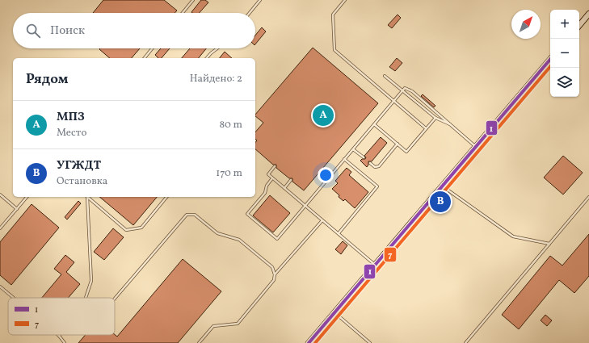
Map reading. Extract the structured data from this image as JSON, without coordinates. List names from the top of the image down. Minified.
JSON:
{"lines":["transit line 1","transit line 7"],"legend":["1","7"],"north":"top right","page":{"map_buttons":["+","−"],"search":"Поиск","heading":["Рядом","Найдено: 2"],"list":[{"mark":"A","name":"МПЗ","note":"Место","value":"80 m"},{"mark":"B","name":"УГЖДТ","note":"Остановка","value":"170 m"}],"pins":["A","B"]}}
